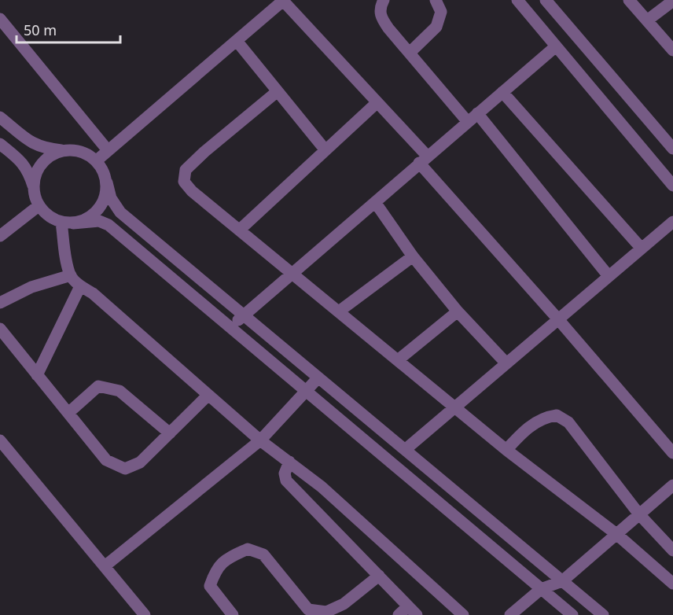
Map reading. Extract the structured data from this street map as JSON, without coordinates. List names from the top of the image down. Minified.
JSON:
{"scale_bar":"50 m"}
